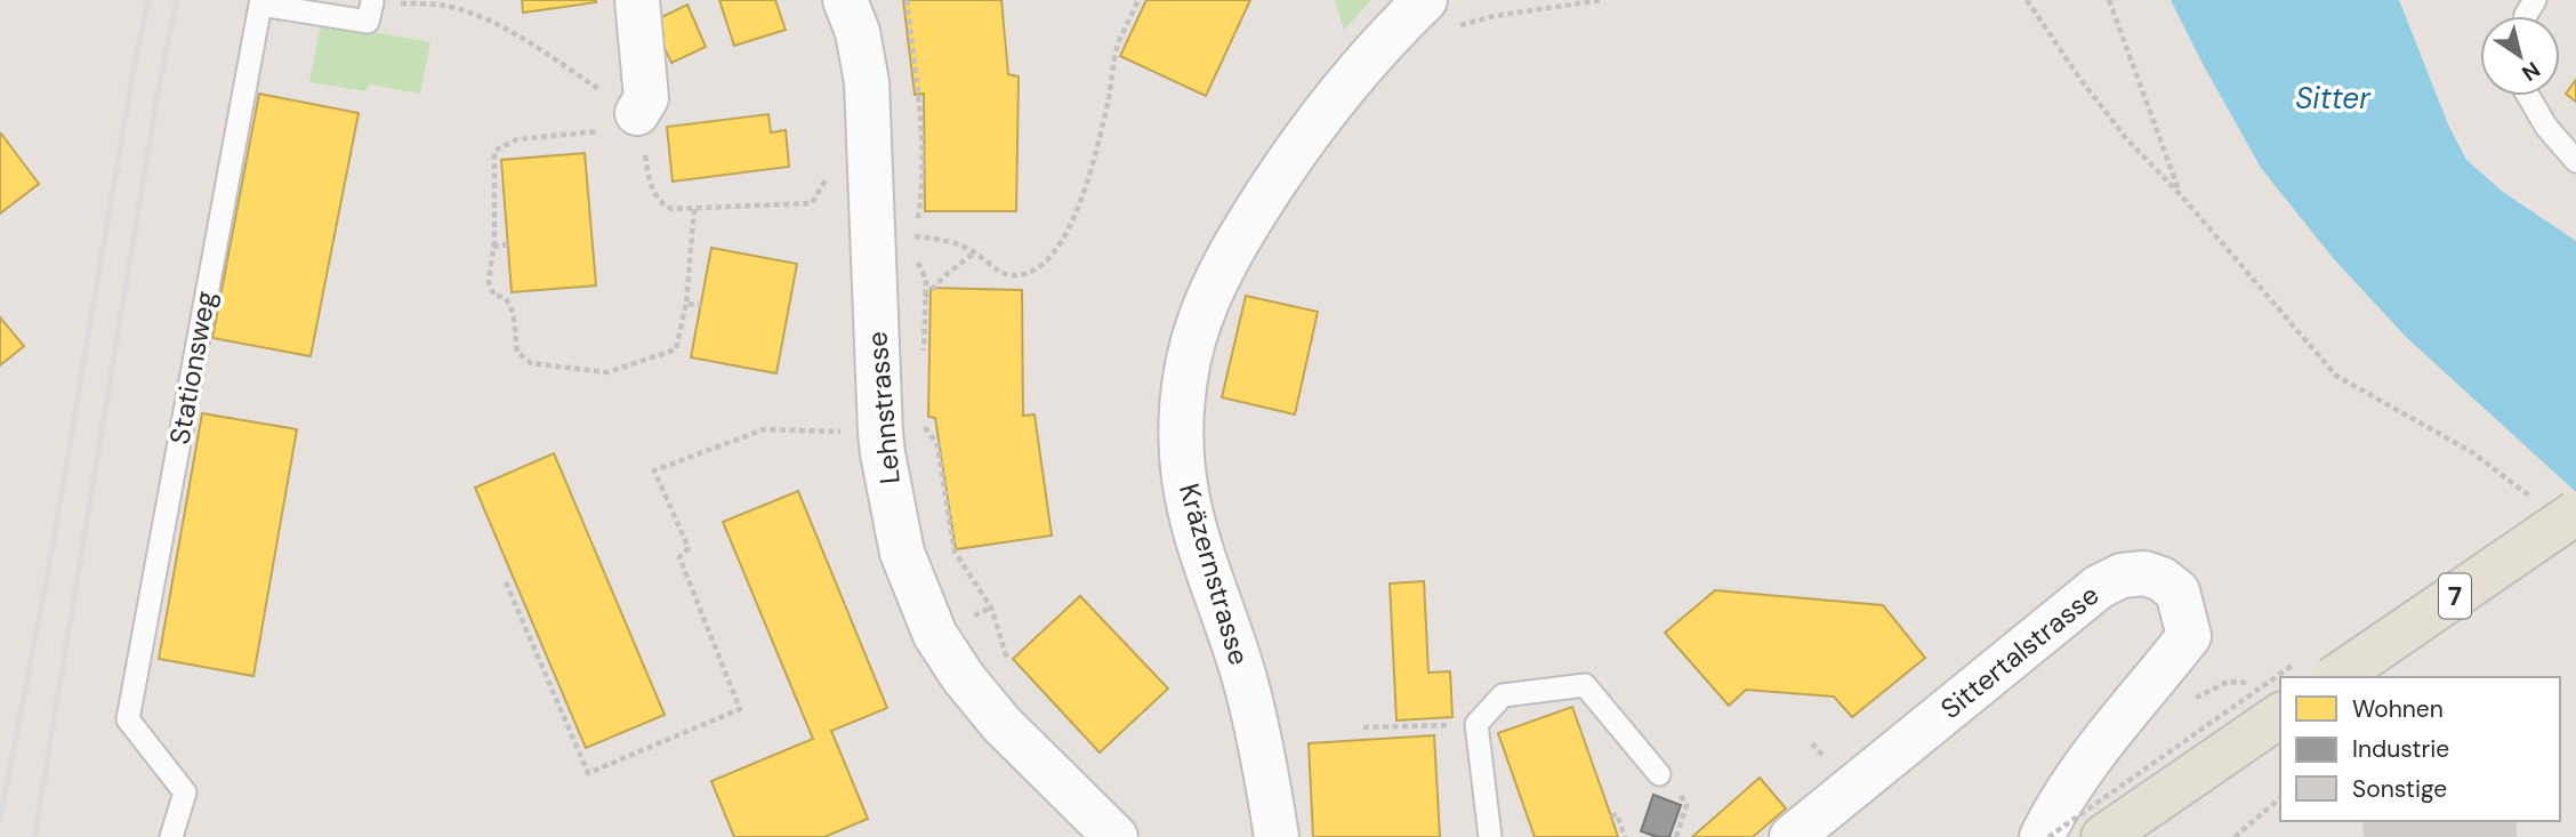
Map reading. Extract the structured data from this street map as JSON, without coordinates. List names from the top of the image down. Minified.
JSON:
{"streets":{"main road":["7"],"street":["Lehnstrasse","Kräzernstrasse","Sittertalstrasse"],"lane":["Stationsweg"]},"water":["Sitter"],"legend":["Wohnen","Industrie","Sonstige"],"north":"bottom right"}
